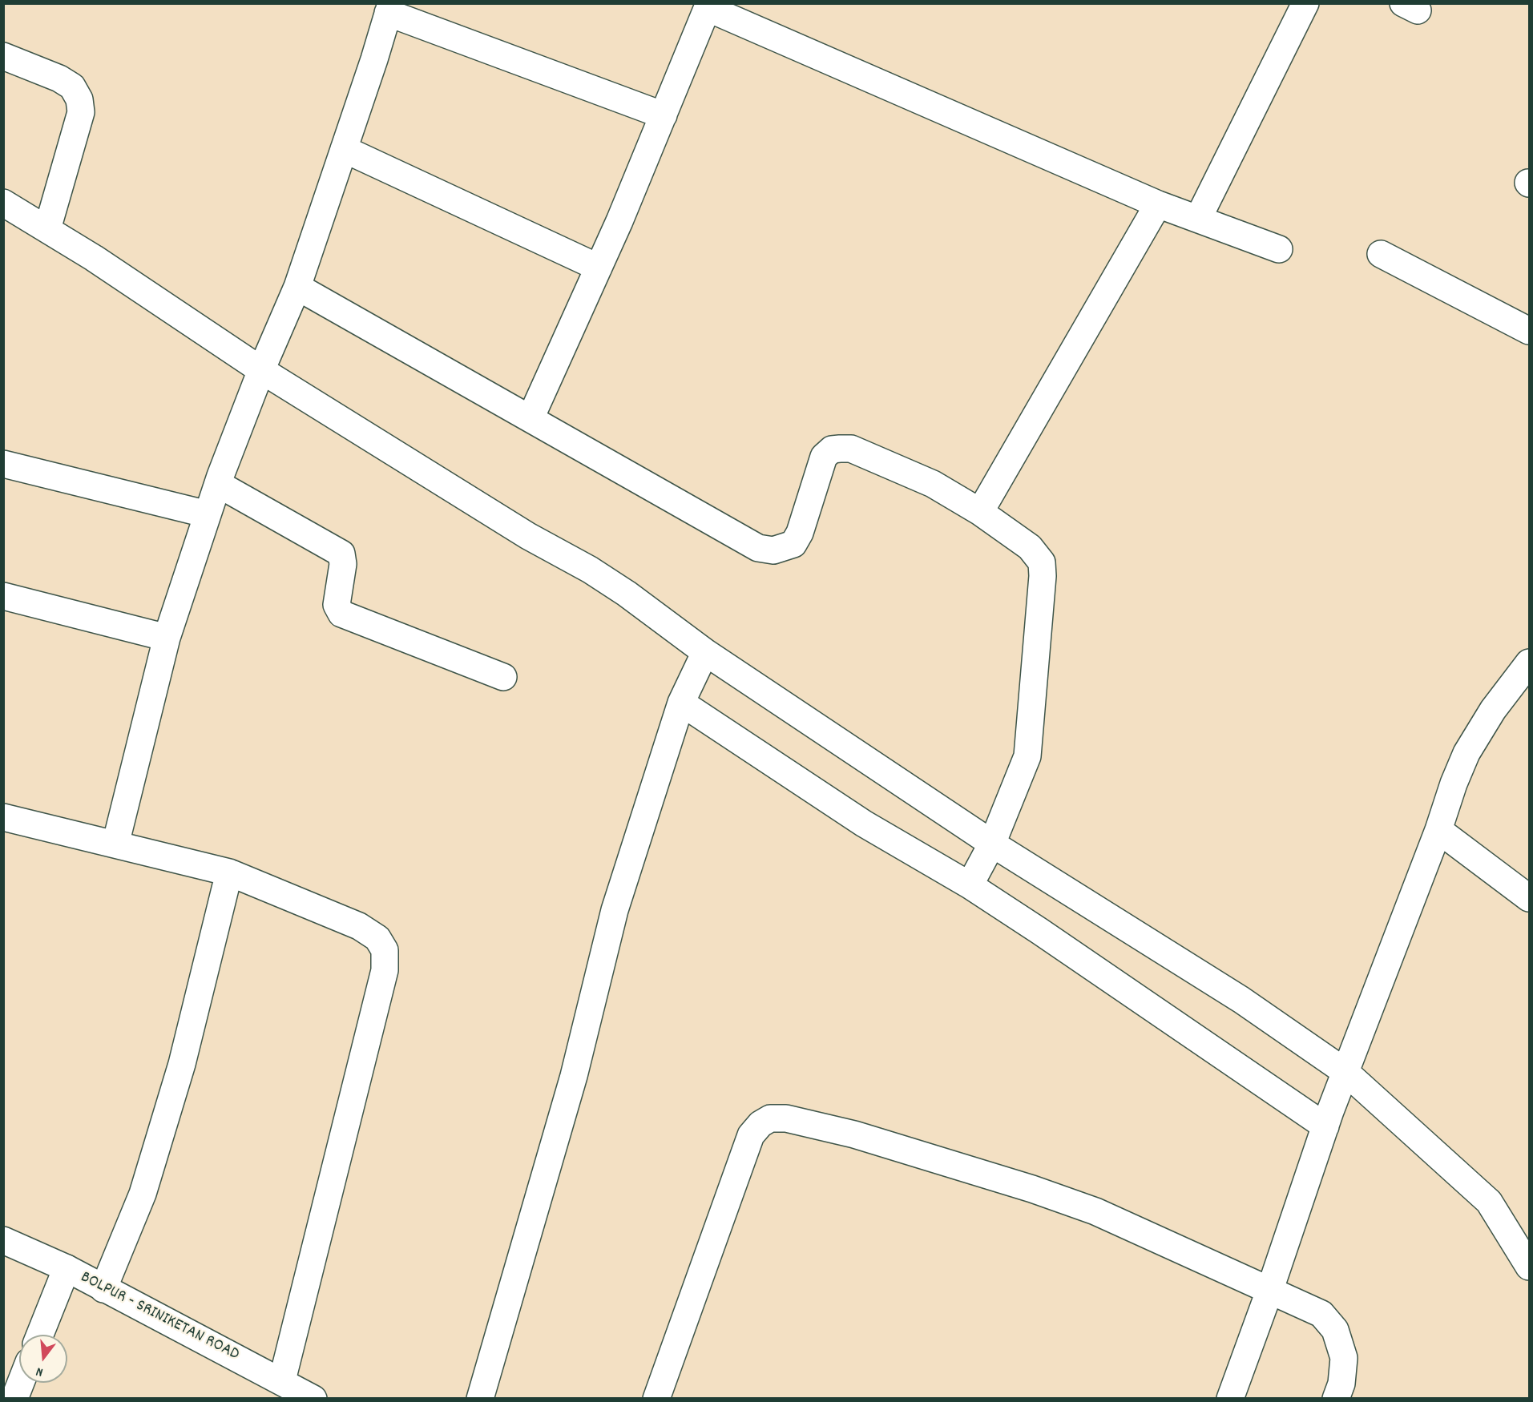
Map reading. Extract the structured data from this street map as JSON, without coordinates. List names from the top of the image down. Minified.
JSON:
{"streets":{"street":["BOLPUR - SRINIKETAN ROAD"]},"north":"bottom"}
